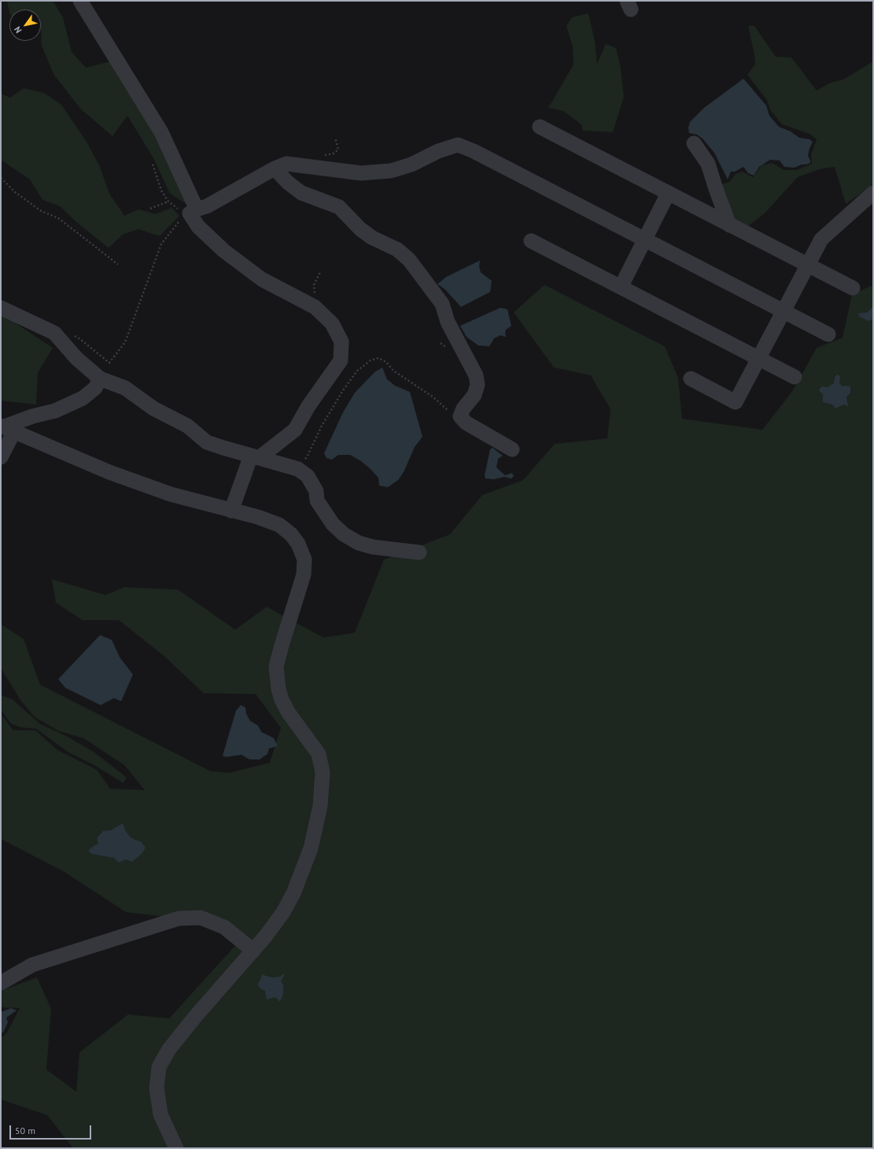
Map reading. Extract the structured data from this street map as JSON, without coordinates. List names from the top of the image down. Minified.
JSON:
{"scale_bar":"50 m","north":"bottom left"}
